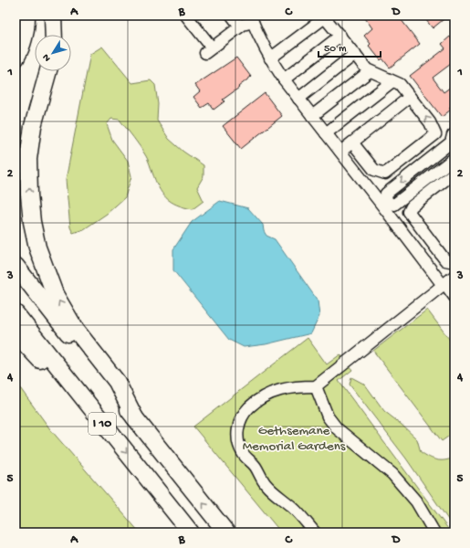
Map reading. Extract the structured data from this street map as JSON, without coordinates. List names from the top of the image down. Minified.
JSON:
{"streets":{"highway":["I 10"]},"parks":["Gethsemane Memorial Gardens"],"scale_bar":"50 m","north":"bottom left","grid":{"columns":["A","B","C","D"],"rows":["1","2","3","4","5"]}}
